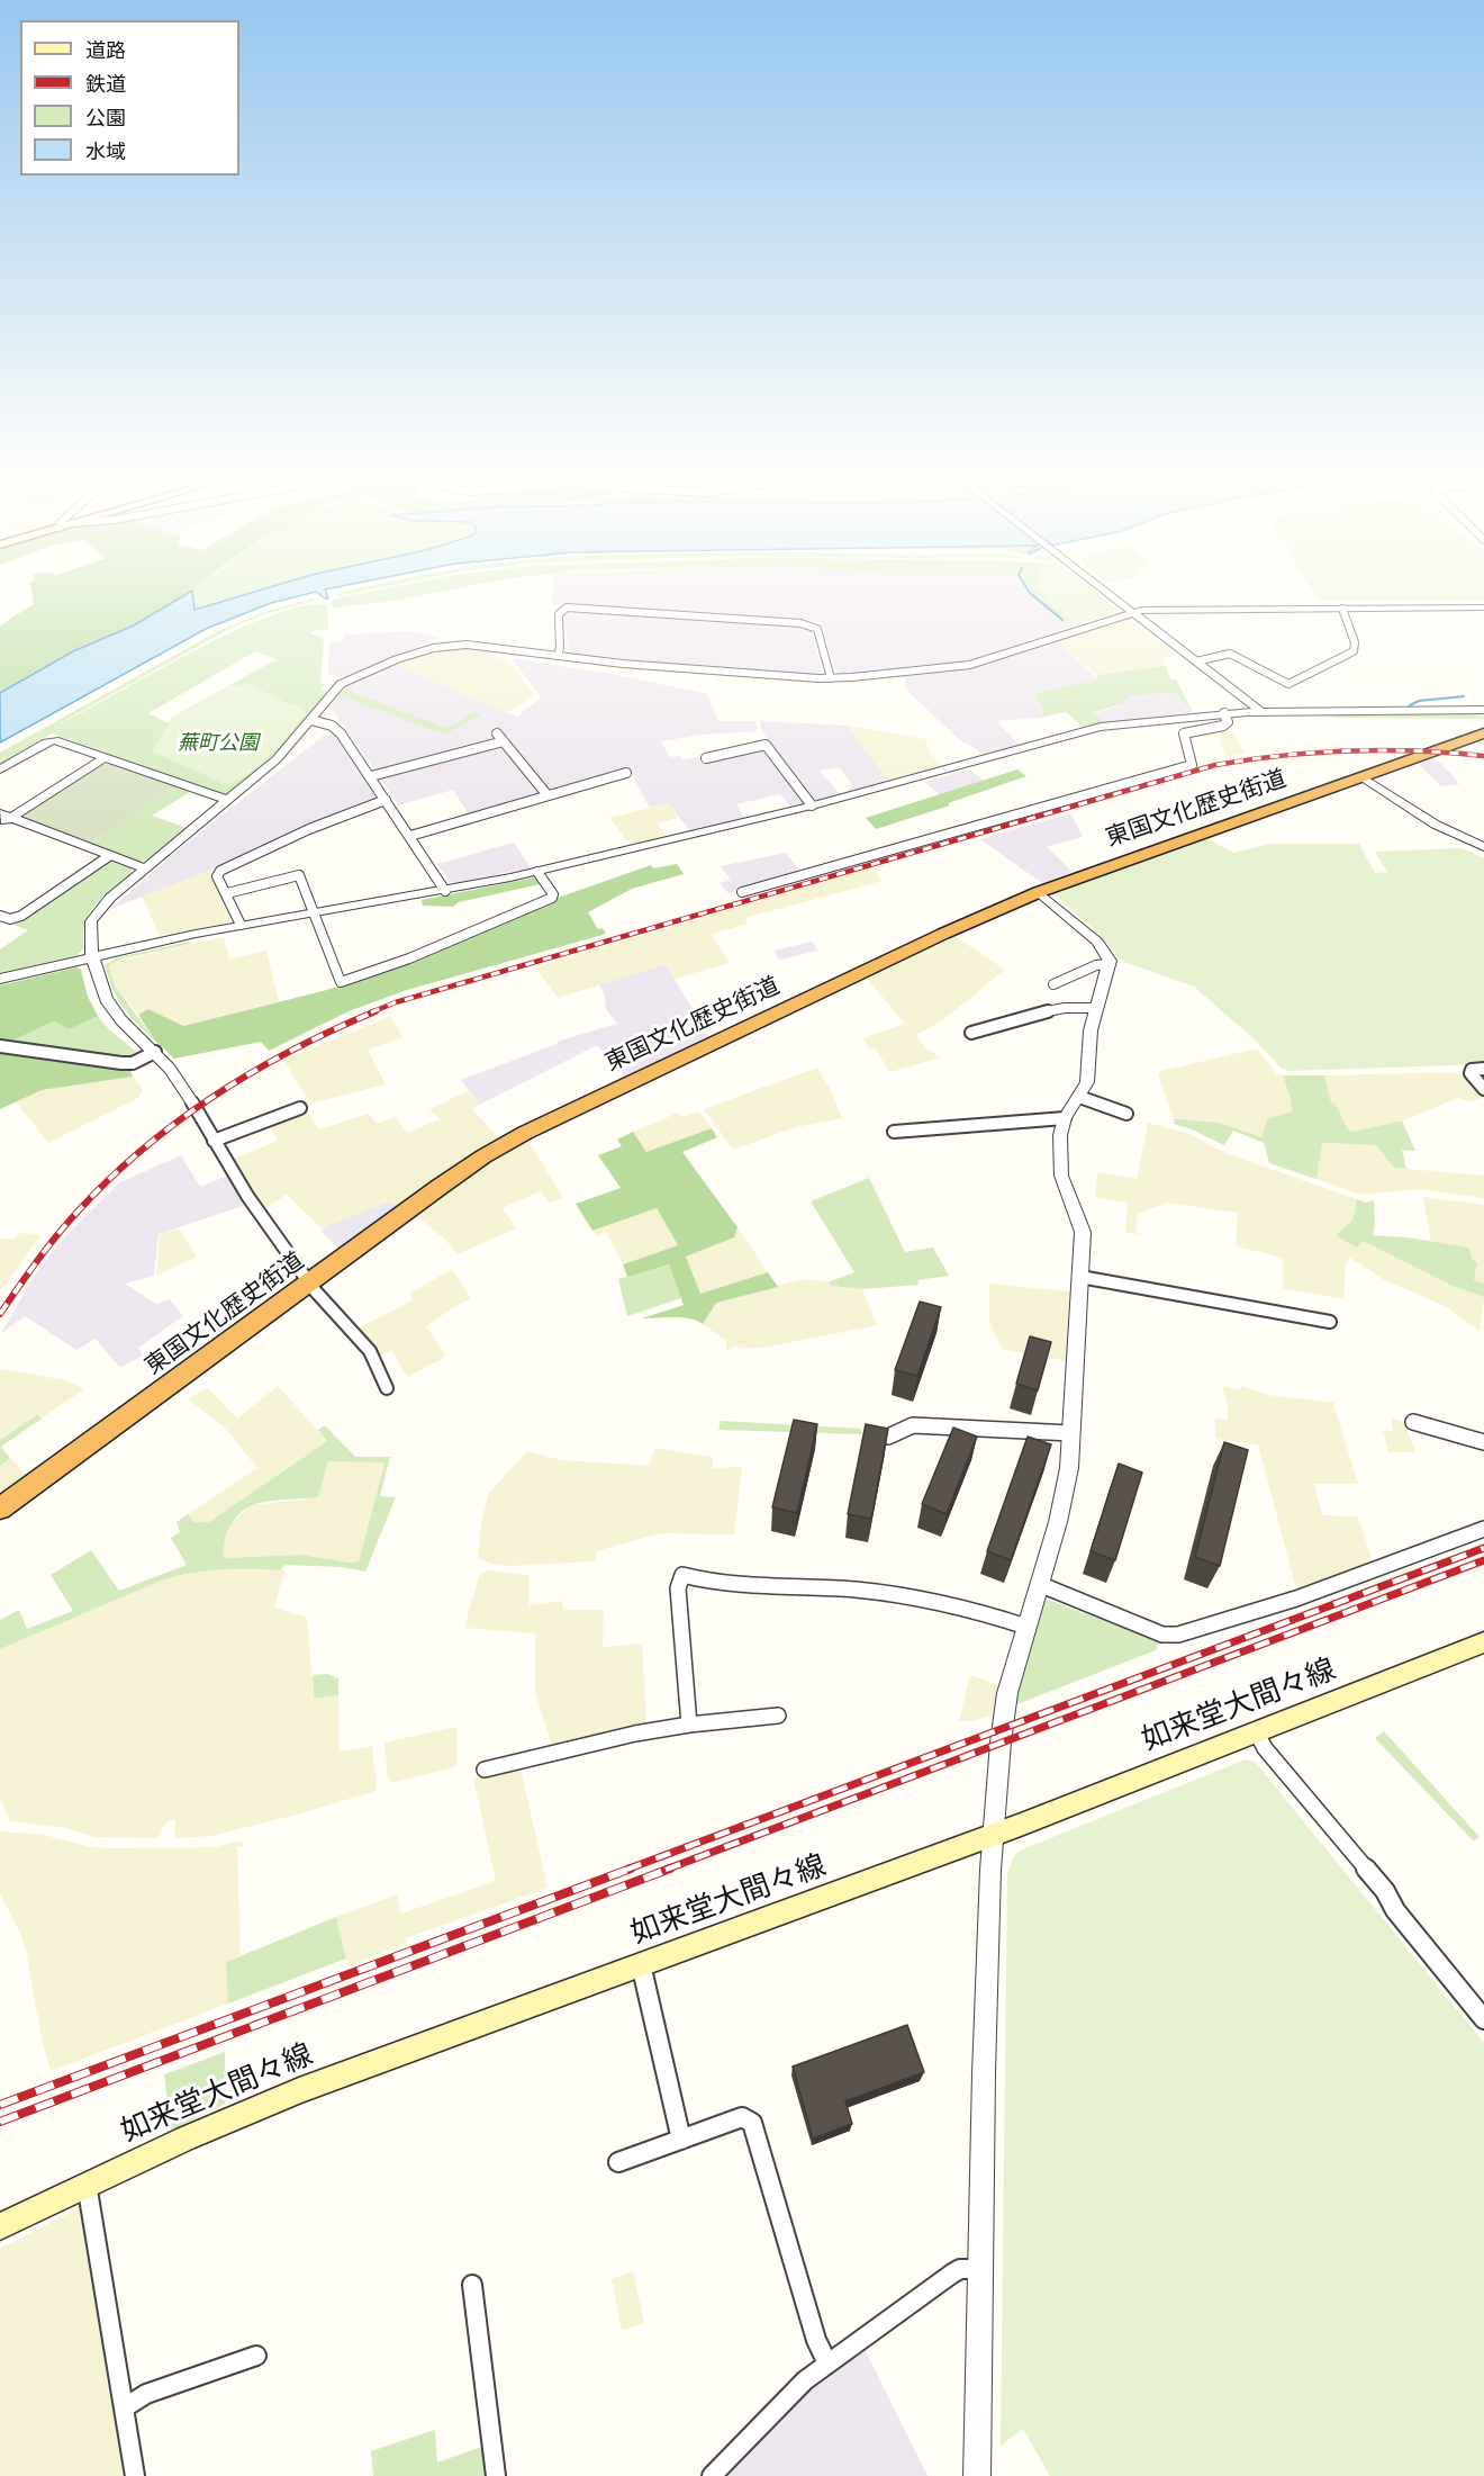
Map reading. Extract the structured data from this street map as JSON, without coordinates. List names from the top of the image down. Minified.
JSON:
{"streets":{"highway":["東国文化歴史街道"],"main road":["如来堂大間々線"]},"parks":["蕪町公園"],"legend":["道路","鉄道","公園","水域"]}
